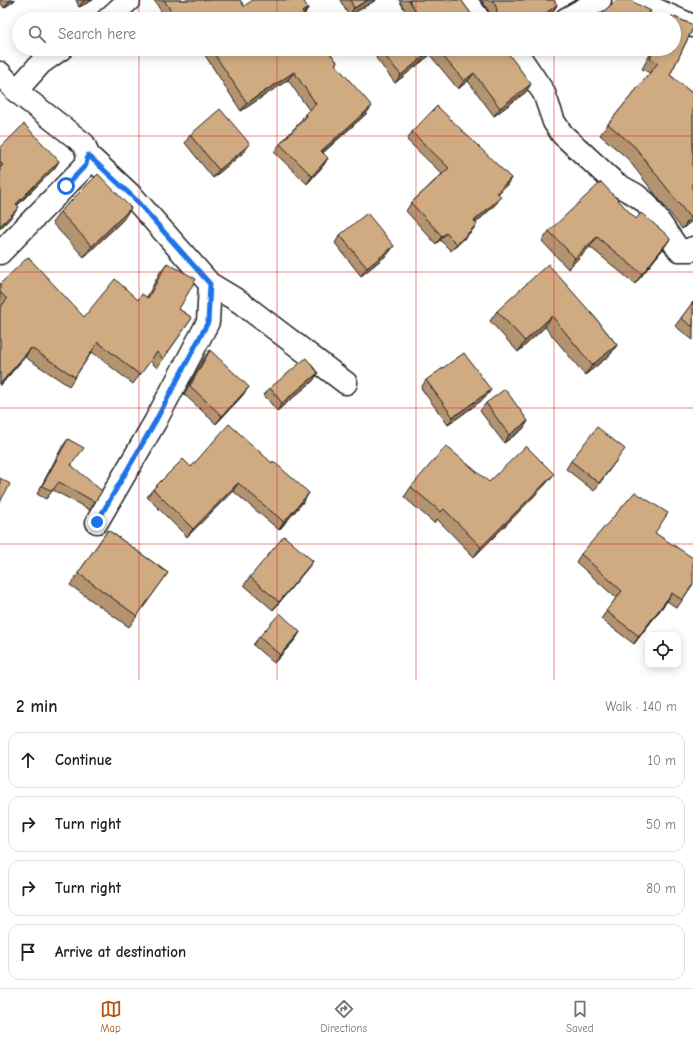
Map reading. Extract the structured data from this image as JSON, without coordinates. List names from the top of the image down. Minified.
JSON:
{"page":{"search":"Search here","heading":["2 min","Walk · 140 m"],"list":[["Continue","10 m"],["Turn right","50 m"],["Turn right","80 m"],"Arrive at destination"],"nav":["Map","Directions","Saved"]}}
